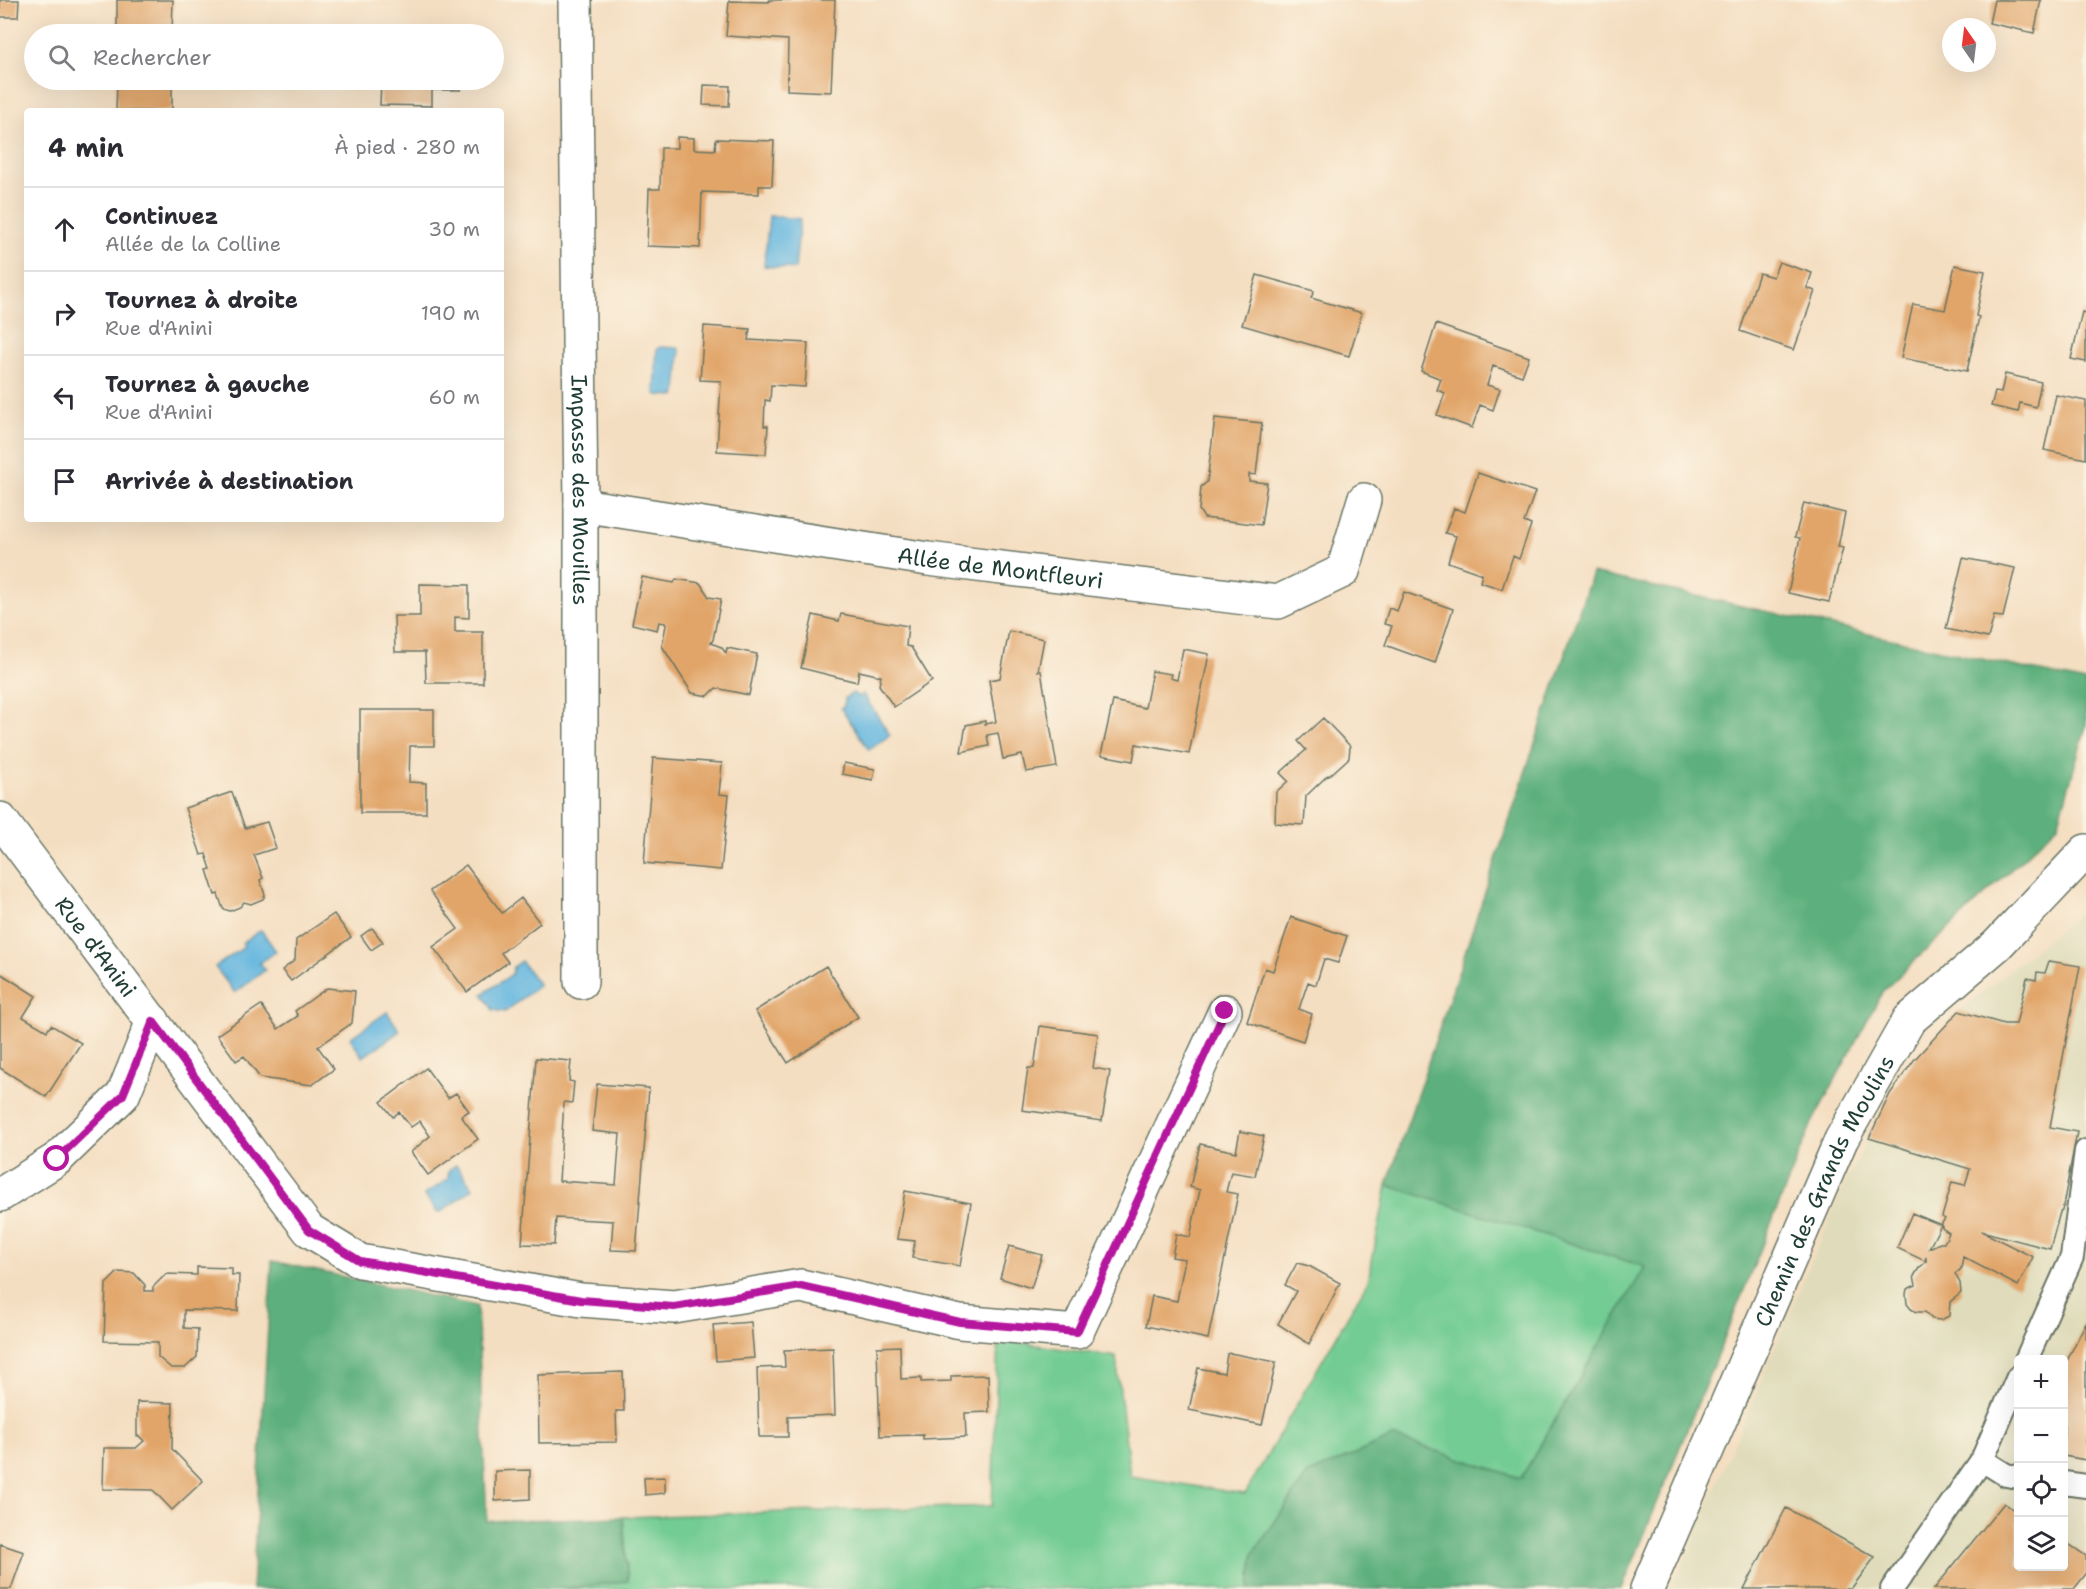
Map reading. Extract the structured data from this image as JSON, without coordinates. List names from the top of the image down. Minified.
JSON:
{"streets":{"street":["Impasse des Mouilles","Allée de Montfleuri","Rue d'Anini","Chemin des Grands Moulins"]},"crossings":[["Impasse des Mouilles","Allée de Montfleuri"]],"north":"top","page":{"search":"Rechercher","heading":["4 min","À pied · 280 m"],"list":[["Continuez","Allée de la Colline","30 m"],["Tournez à droite","Rue d'Anini","190 m"],["Tournez à gauche","Rue d'Anini","60 m"],"Arrivée à destination"],"map_buttons":["+","−"]}}
